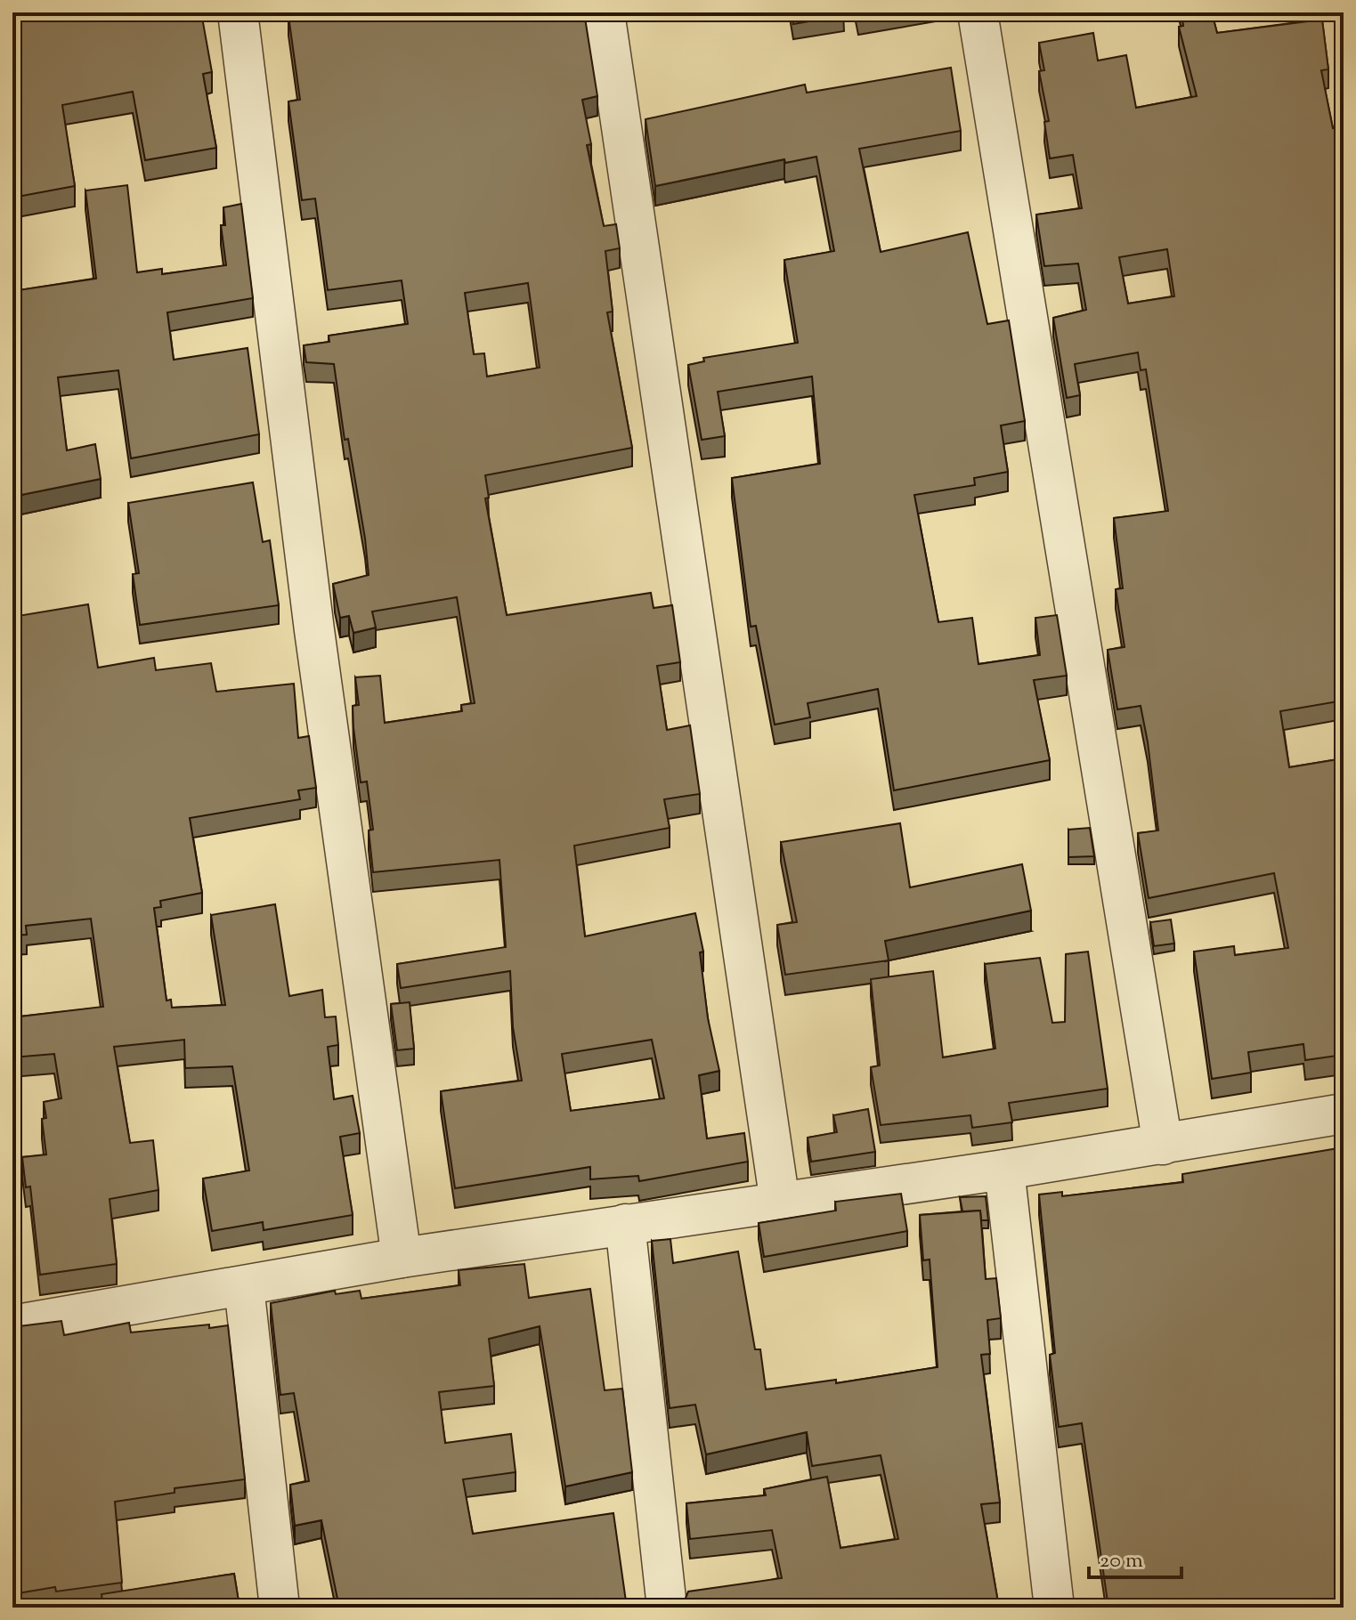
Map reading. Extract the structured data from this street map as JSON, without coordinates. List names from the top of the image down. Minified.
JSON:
{"scale_bar":"20 m"}
